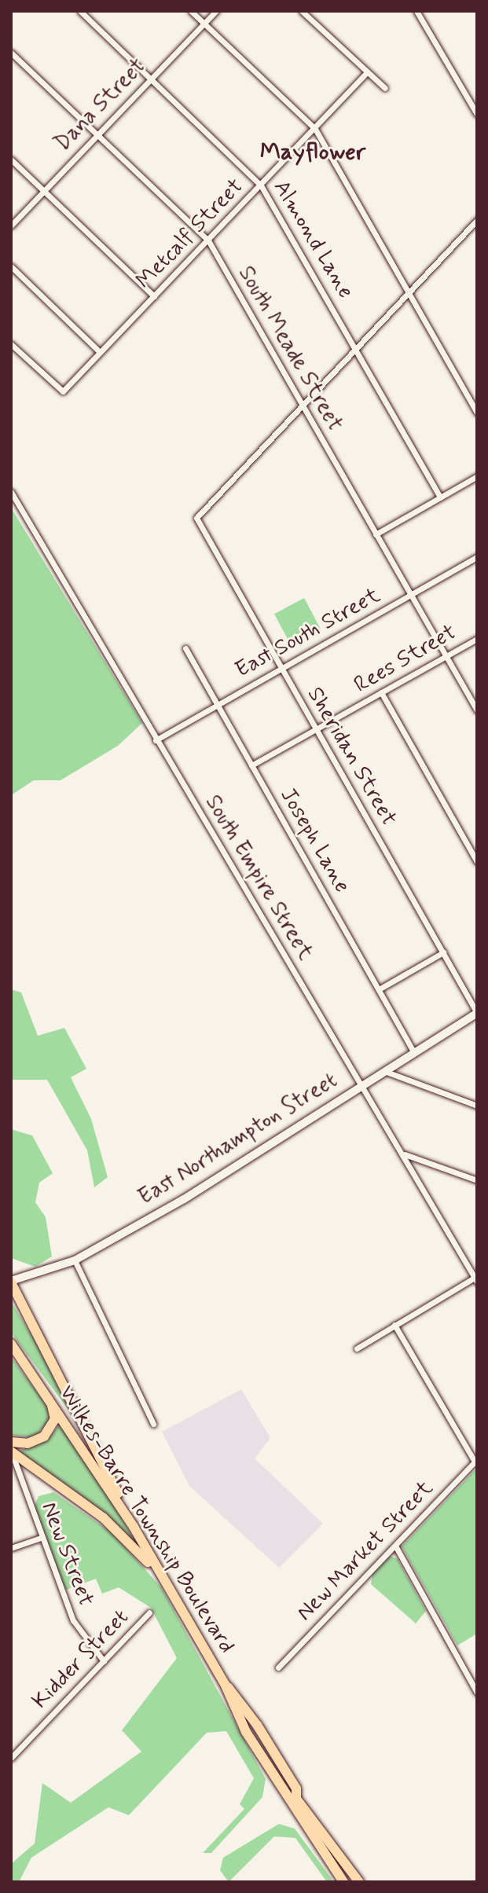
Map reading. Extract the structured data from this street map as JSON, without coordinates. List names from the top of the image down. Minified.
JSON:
{"streets":{"main road":["East Northampton Street","Wilkes-Barre Township Boulevard"],"street":["Dana Street","Metcalf Street","Almond Lane","South Meade Street","East South Street","Rees Street","Sheridan Street","Joseph Lane","South Empire Street","New Market Street","New Street","Kidder Street"]},"crossings":[["Dana Street","Almond Lane"],["Dana Street","South Meade Street"],["Metcalf Street","Almond Lane"],["Metcalf Street","South Meade Street"],["South Meade Street","East South Street"],["South Meade Street","Rees Street"],["South Meade Street","Sheridan Street"],["East South Street","Sheridan Street"],["East South Street","Joseph Lane"],["East South Street","South Empire Street"],["Rees Street","Sheridan Street"],["Rees Street","Joseph Lane"],["Sheridan Street","East Northampton Street"],["Joseph Lane","East Northampton Street"],["South Empire Street","East Northampton Street"],["New Street","Kidder Street"]],"districts":["Mayflower"]}
